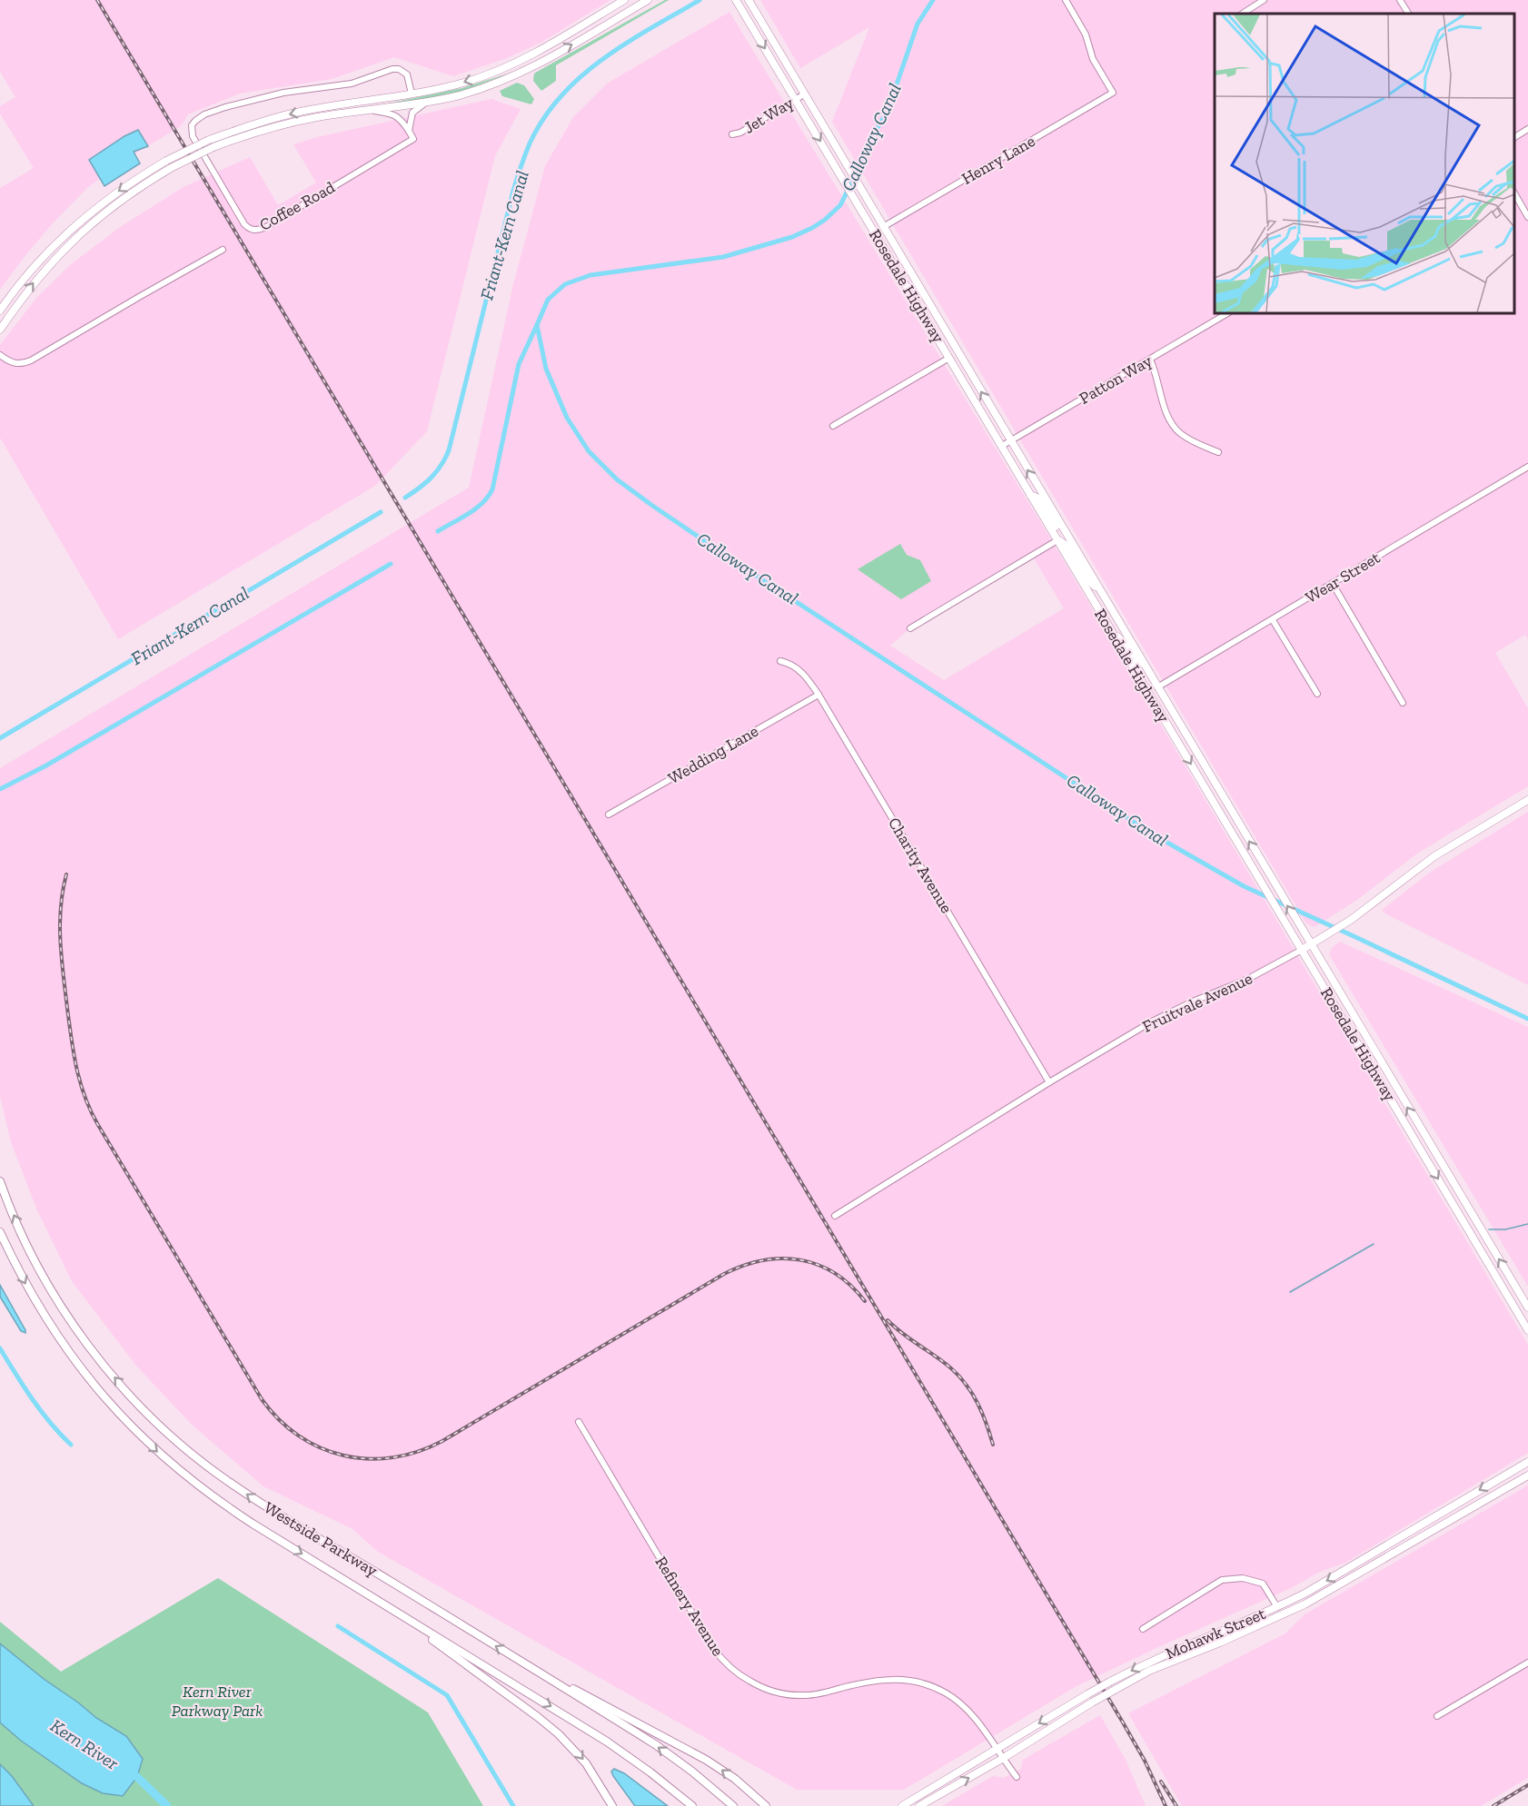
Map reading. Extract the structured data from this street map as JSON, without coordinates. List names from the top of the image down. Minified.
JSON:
{"streets":{"highway":["Westside Parkway"],"main road":["Rosedale Highway","Fruitvale Avenue","Mohawk Street"],"street":["Jet Way","Henry Lane","Coffee Road","Patton Way","Wear Street","Wedding Lane","Charity Avenue","Refinery Avenue"]},"crossings":[["Jet Way","Rosedale Highway"],["Henry Lane","Rosedale Highway"],["Rosedale Highway","Patton Way"],["Rosedale Highway","Wear Street"],["Rosedale Highway","Fruitvale Avenue"],["Wedding Lane","Charity Avenue"],["Charity Avenue","Fruitvale Avenue"],["Refinery Avenue","Mohawk Street"]],"water":["Calloway Canal","Friant-Kern Canal","Kern River"],"parks":["Kern River Parkway Park"]}
